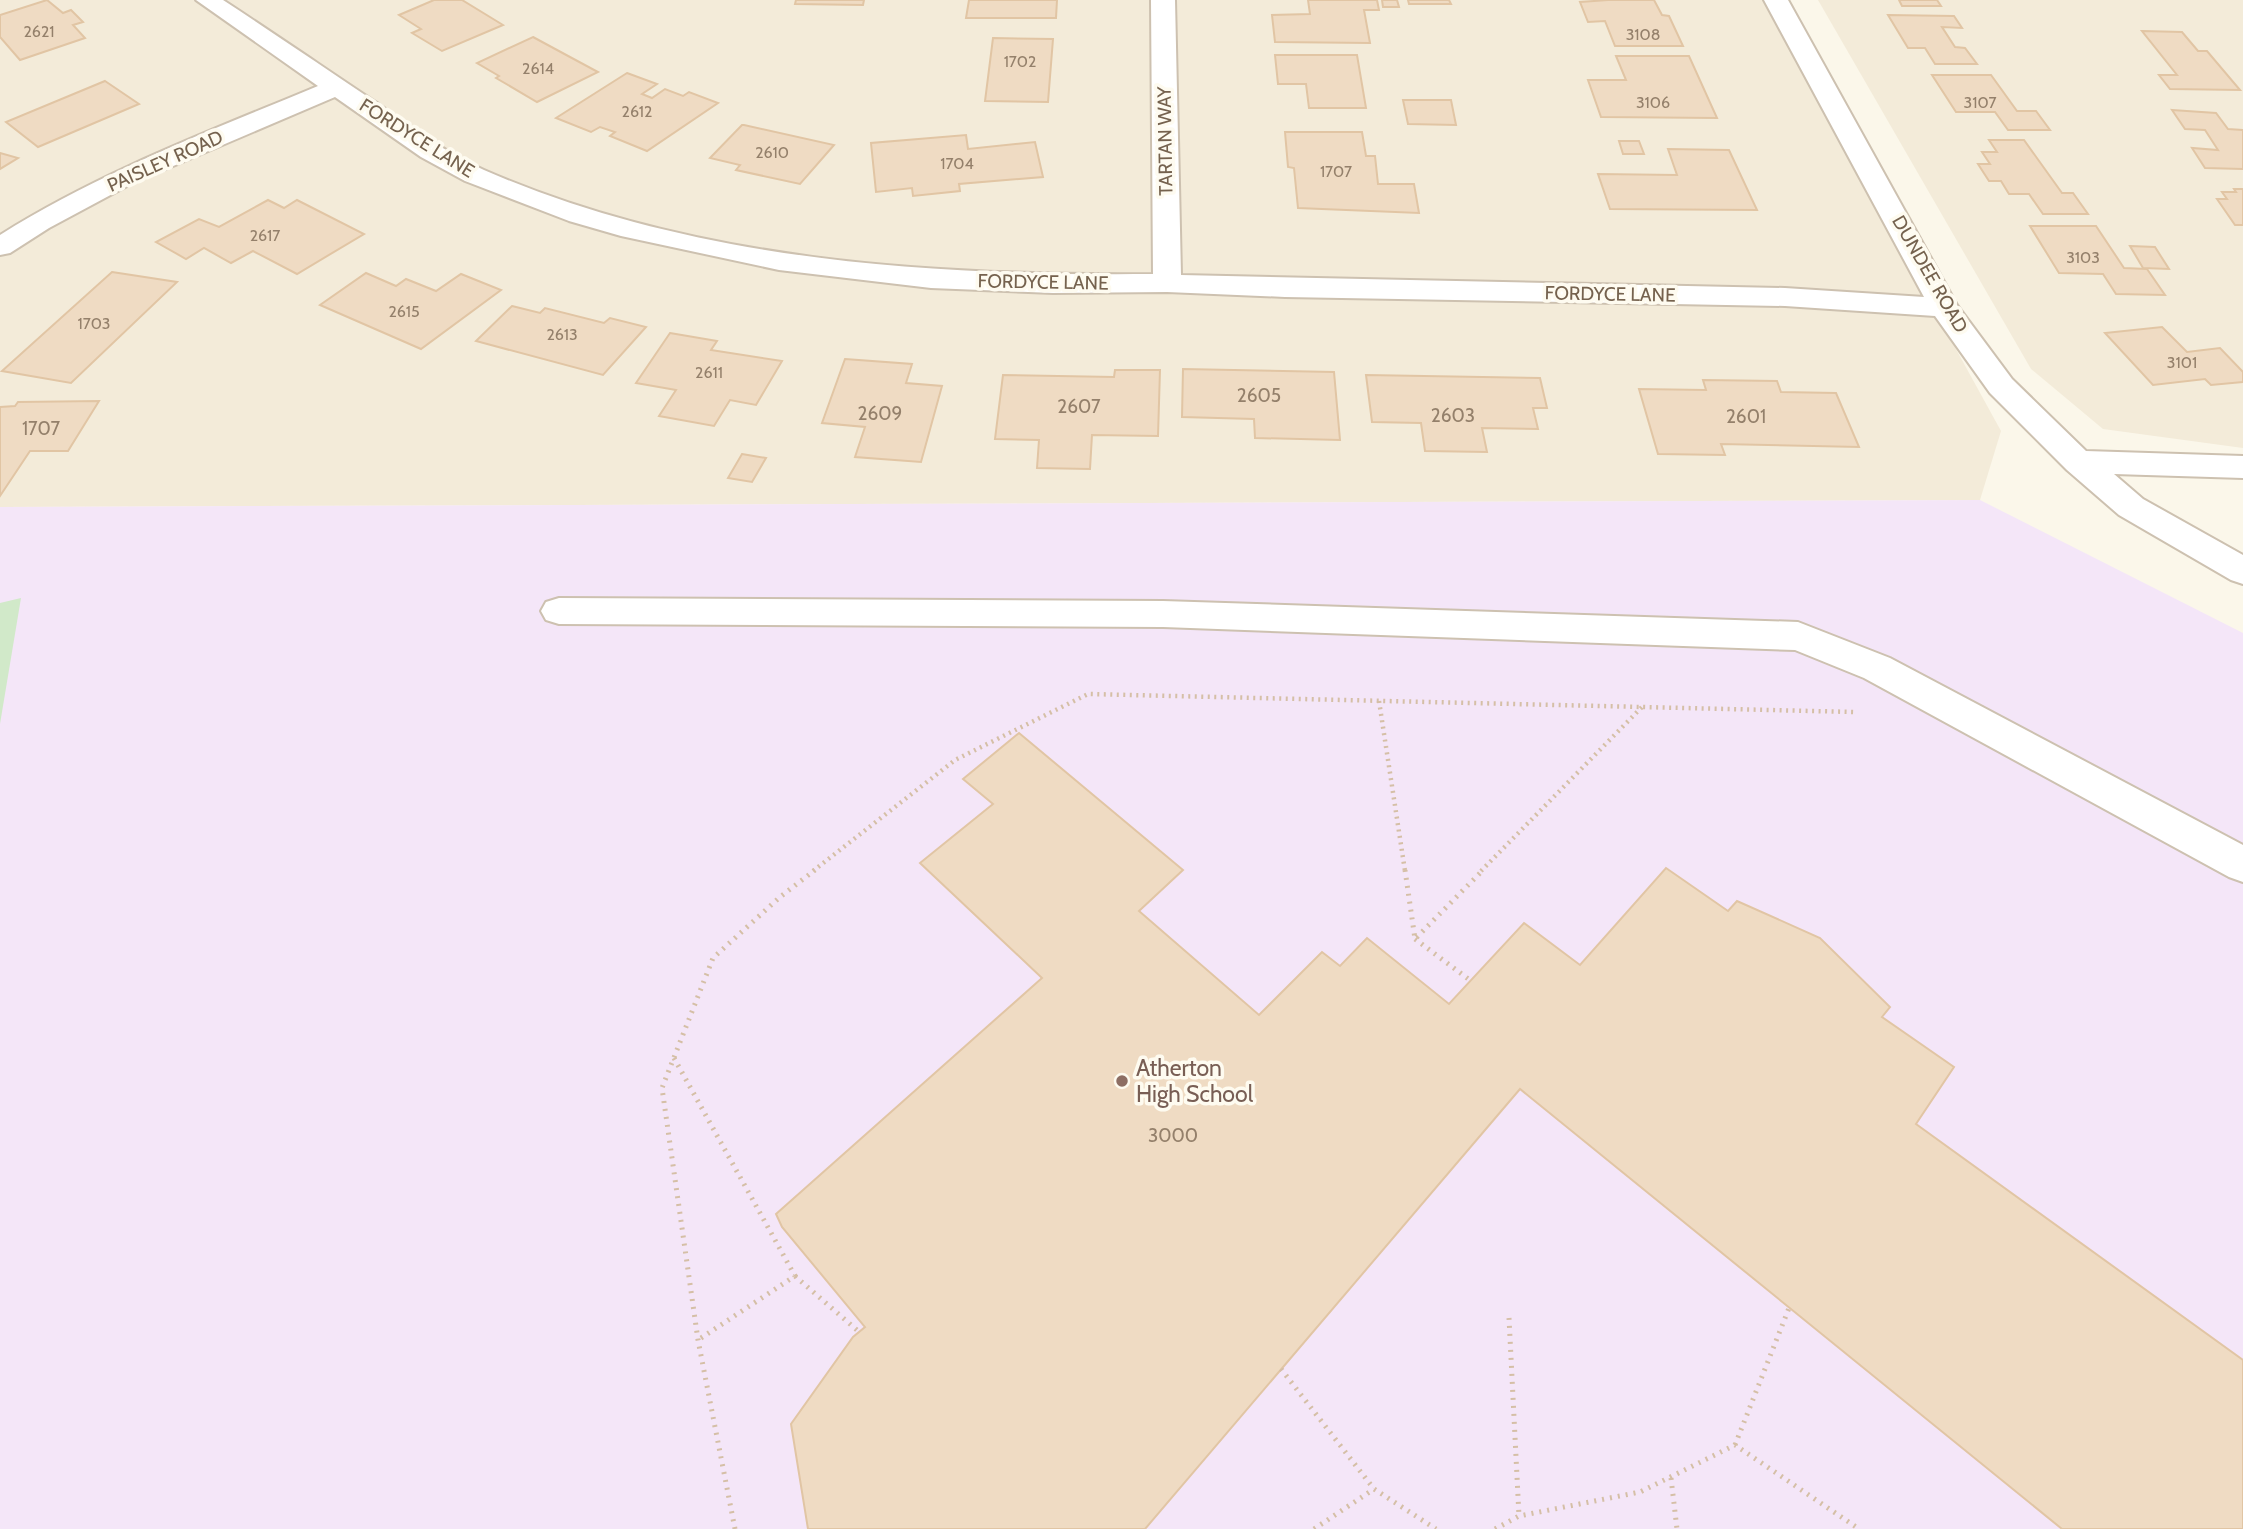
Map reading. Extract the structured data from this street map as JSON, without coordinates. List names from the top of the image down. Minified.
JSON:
{"streets":{"street":["FORDYCE LANE","TARTAN WAY","PAISLEY ROAD","DUNDEE ROAD"]},"crossings":[["FORDYCE LANE","TARTAN WAY"],["FORDYCE LANE","PAISLEY ROAD"],["FORDYCE LANE","DUNDEE ROAD"]],"places":["Atherton High School"],"house_numbers":["2621","3108","1702","2614","3106","3107","2612","2610","1704","1707","2617","3103","2615","1703","2613","3101","2611","2605","2607","2609","2603","2601","1707","3000"]}
